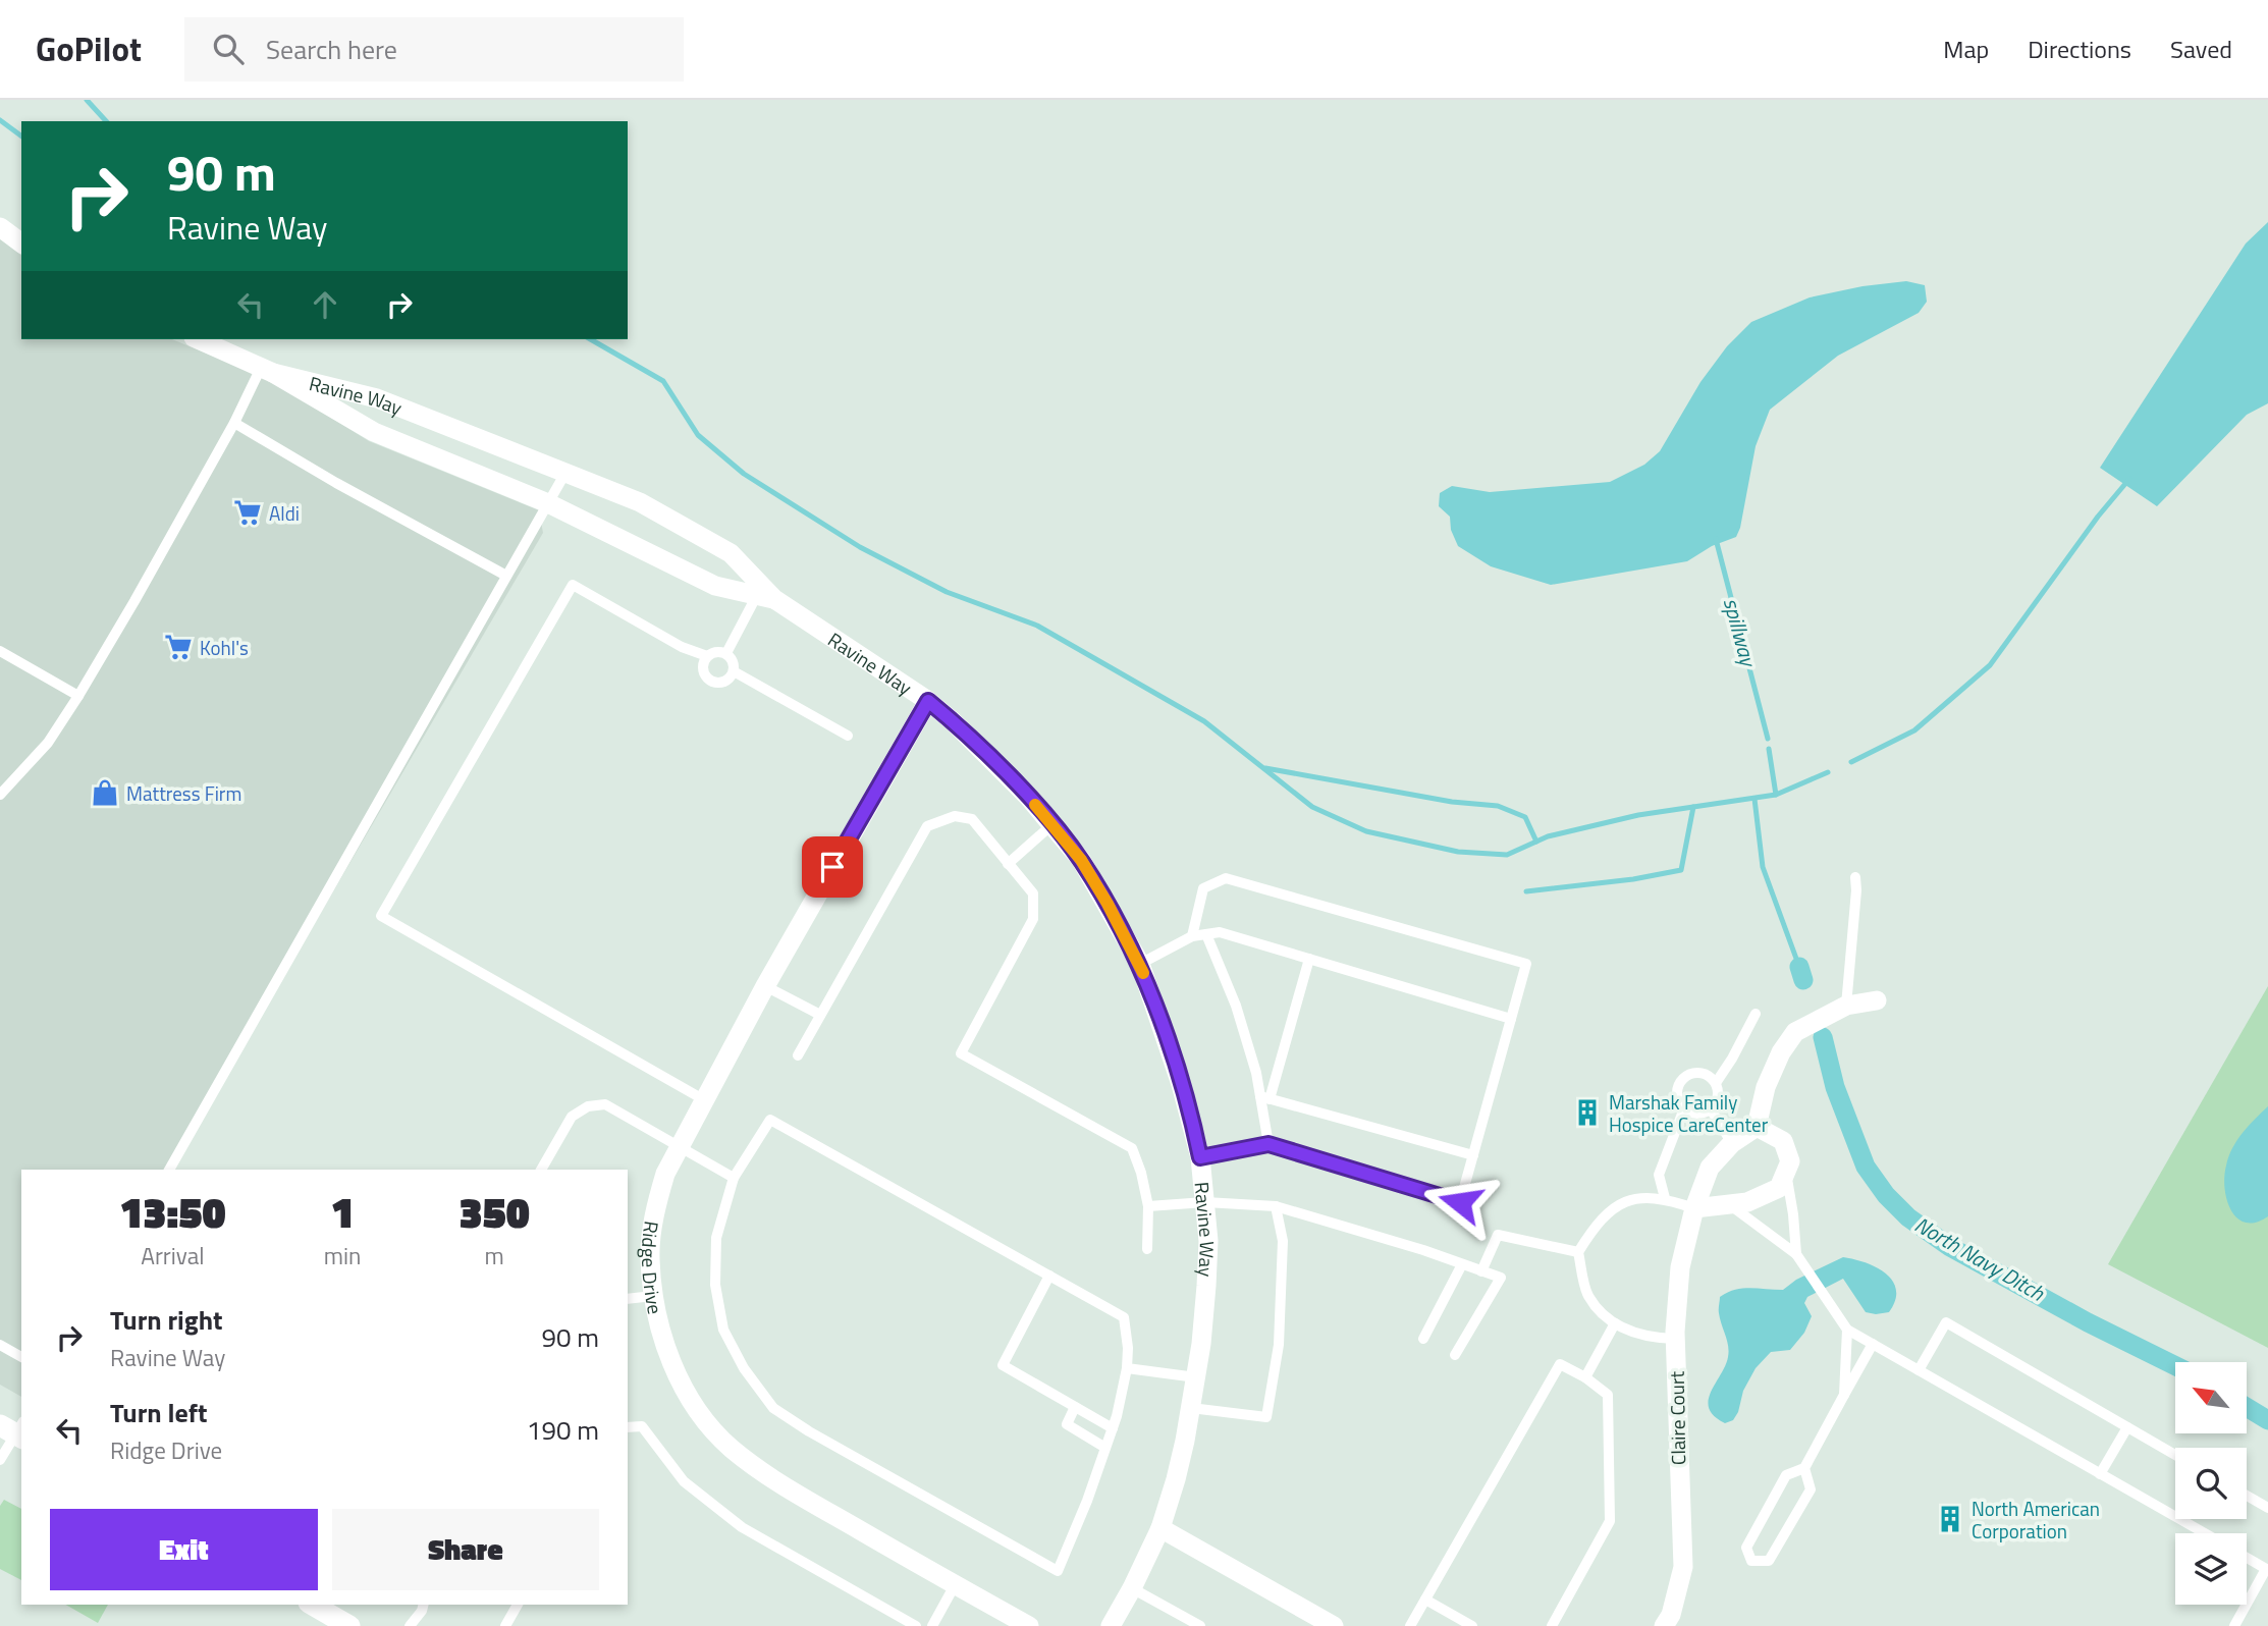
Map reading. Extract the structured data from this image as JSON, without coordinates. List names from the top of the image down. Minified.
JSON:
{"streets":{"street":["Ravine Way","Ridge Drive","Claire Court"]},"crossings":[["Ravine Way","Ridge Drive"]],"water":["spillway","North Navy Ditch"],"places":{"supermarket":["Aldi","Kohl's"],"shop":["Mattress Firm"],"building":["Marshak Family Hospice CareCenter","North American Corporation"]},"north":"top left","page":{"header":"GoPilot","search":"Search here","nav":["Map","Directions","Saved"],"turn":["90 m","Ravine Way"],"eta":["13:50","Arrival","1","min","350","m"],"list":[{"name":"Turn right","note":"Ravine Way","value":"90 m"},{"name":"Turn left","note":"Ridge Drive","value":"190 m"}],"buttons":["Exit","Share"]}}
